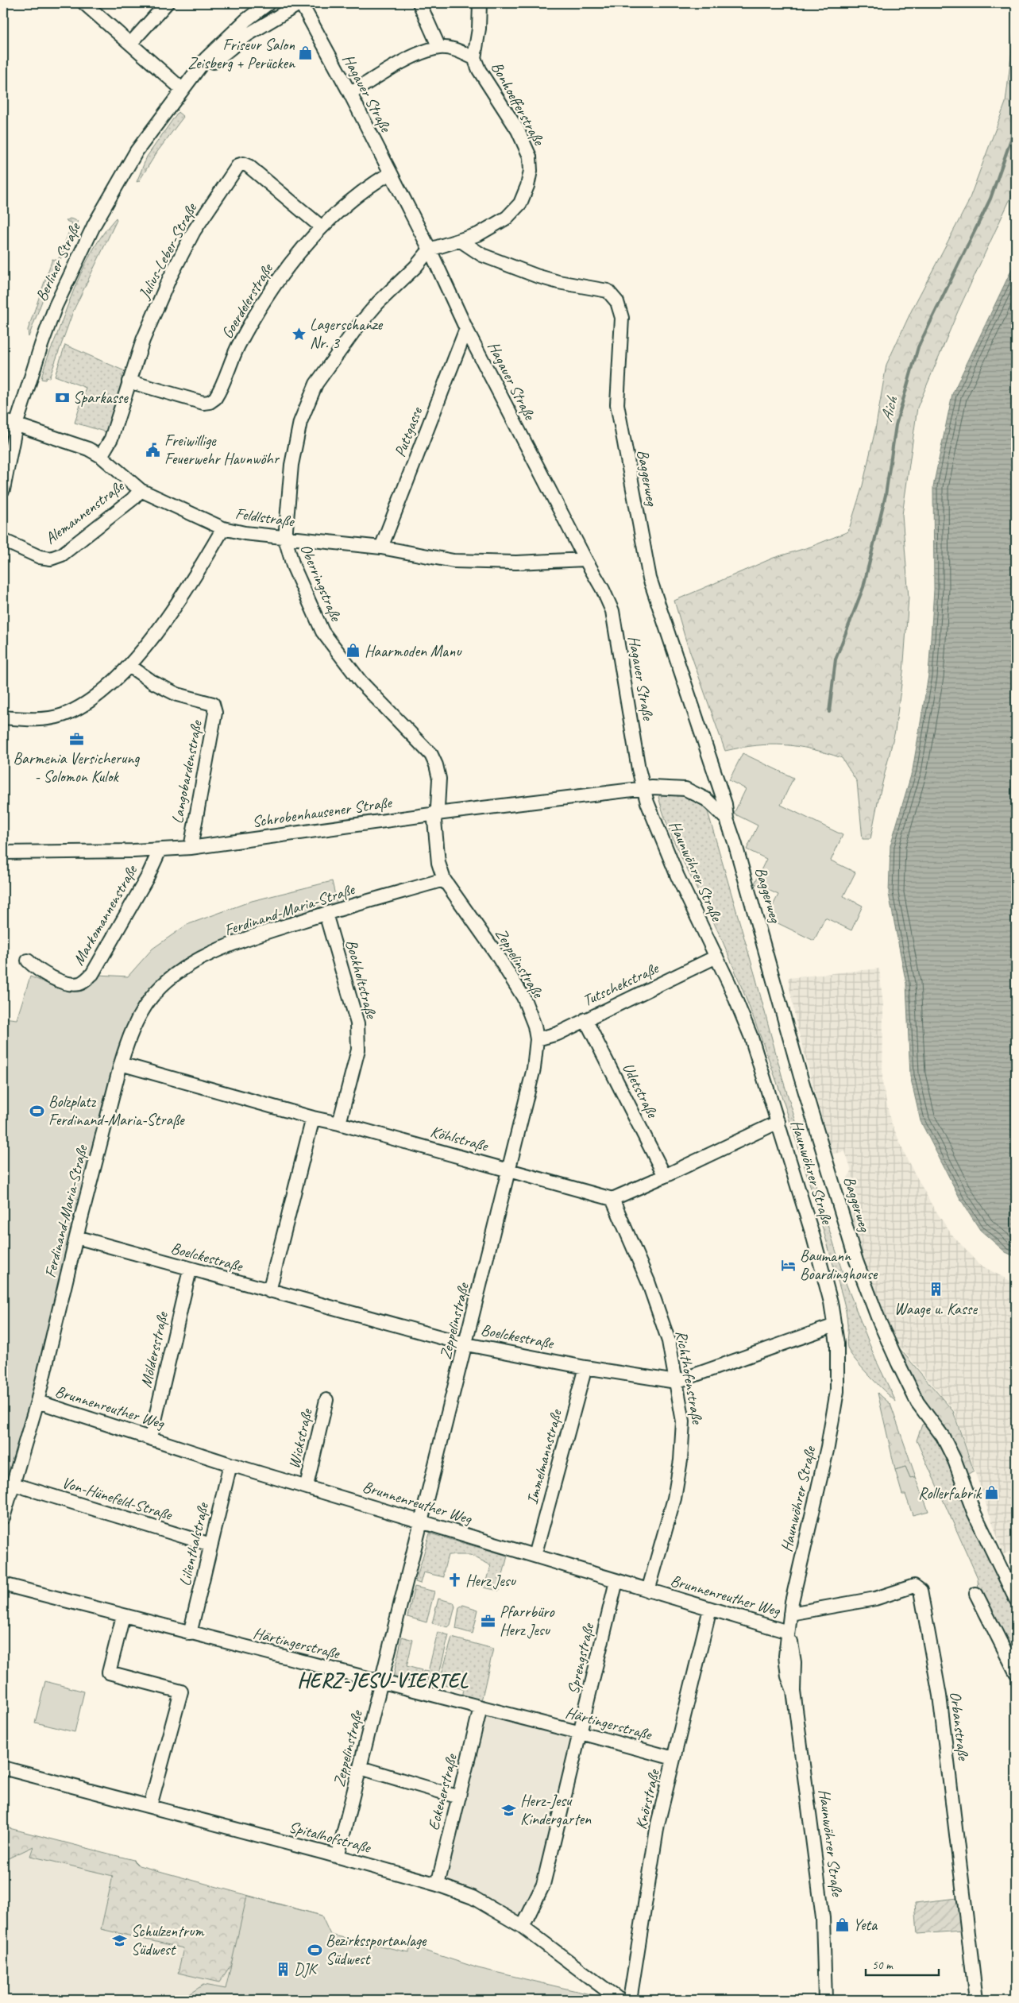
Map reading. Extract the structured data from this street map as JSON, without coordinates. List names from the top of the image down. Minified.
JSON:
{"streets":{"street":["Hagauer Straße","Bonhoefferstraße","Julius-Leber-Straße","Berliner Straße","Goerdelerstraße","Puttgasse","Baggerweg","Alemannenstraße","Feldlstraße","Oberringstraße","Langobardenstraße","Schrobenhausener Straße","Haunwöhrer Straße","Ferdinand-Maria-Straße","Markomannenstraße","Zeppelinstraße","Bockholtstraße","Tutschekstraße","Udetstraße","Köhlstraße","Boelckestraße","Möldersstraße","Richthofenstraße","Brunnenreuther Weg","Wickstraße","Immelmannstraße","Von-Hünefeld-Straße","Lilienthalstraße","Härtingerstraße","Sprengstraße","Orbanstraße","Eckenerstraße","Knörstraße","Spitalhofstraße"]},"crossings":[["Hagauer Straße","Bonhoefferstraße"],["Hagauer Straße","Berliner Straße"],["Hagauer Straße","Goerdelerstraße"],["Hagauer Straße","Puttgasse"],["Hagauer Straße","Baggerweg"],["Hagauer Straße","Feldlstraße"],["Hagauer Straße","Oberringstraße"],["Hagauer Straße","Schrobenhausener Straße"],["Hagauer Straße","Haunwöhrer Straße"],["Bonhoefferstraße","Baggerweg"],["Bonhoefferstraße","Oberringstraße"],["Julius-Leber-Straße","Goerdelerstraße"],["Puttgasse","Feldlstraße"],["Baggerweg","Schrobenhausener Straße"],["Baggerweg","Haunwöhrer Straße"],["Feldlstraße","Oberringstraße"],["Feldlstraße","Langobardenstraße"],["Oberringstraße","Schrobenhausener Straße"],["Oberringstraße","Zeppelinstraße"],["Langobardenstraße","Schrobenhausener Straße"],["Schrobenhausener Straße","Haunwöhrer Straße"],["Schrobenhausener Straße","Markomannenstraße"],["Schrobenhausener Straße","Zeppelinstraße"],["Haunwöhrer Straße","Tutschekstraße"],["Haunwöhrer Straße","Boelckestraße"],["Haunwöhrer Straße","Brunnenreuther Weg"],["Haunwöhrer Straße","Orbanstraße"],["Ferdinand-Maria-Straße","Zeppelinstraße"],["Ferdinand-Maria-Straße","Bockholtstraße"],["Ferdinand-Maria-Straße","Köhlstraße"],["Ferdinand-Maria-Straße","Boelckestraße"],["Ferdinand-Maria-Straße","Brunnenreuther Weg"],["Ferdinand-Maria-Straße","Von-Hünefeld-Straße"],["Zeppelinstraße","Tutschekstraße"],["Zeppelinstraße","Köhlstraße"],["Zeppelinstraße","Boelckestraße"],["Zeppelinstraße","Brunnenreuther Weg"],["Zeppelinstraße","Härtingerstraße"],["Zeppelinstraße","Spitalhofstraße"],["Bockholtstraße","Köhlstraße"],["Tutschekstraße","Udetstraße"],["Köhlstraße","Richthofenstraße"],["Boelckestraße","Möldersstraße"],["Boelckestraße","Richthofenstraße"],["Boelckestraße","Immelmannstraße"],["Möldersstraße","Brunnenreuther Weg"],["Richthofenstraße","Brunnenreuther Weg"],["Brunnenreuther Weg","Wickstraße"],["Brunnenreuther Weg","Immelmannstraße"],["Brunnenreuther Weg","Lilienthalstraße"],["Brunnenreuther Weg","Sprengstraße"],["Brunnenreuther Weg","Knörstraße"],["Von-Hünefeld-Straße","Lilienthalstraße"],["Lilienthalstraße","Härtingerstraße"],["Härtingerstraße","Sprengstraße"],["Härtingerstraße","Eckenerstraße"],["Härtingerstraße","Knörstraße"],["Sprengstraße","Spitalhofstraße"],["Eckenerstraße","Spitalhofstraße"]],"districts":["HERZ-JESU-VIERTEL"],"water":["Aich"],"places":{"shop":["Friseur Salon Zeisberg + Perücken","Haarmoden Manu","Rollerfabrik","Yeta"],"place":["Lagerschanze Nr. 3"],"bank":["Sparkasse"],"public building":["Freiwillige Feuerwehr Haunwöhr"],"office":["Barmenia Versicherung - Solomon Kulok","Pfarrbüro Herz Jesu"],"sports":["Bolzplatz Ferdinand-Maria-Straße","Bezirkssportanlage Südwest"],"hotel":["Baumann Boardinghouse"],"building":["Waage u. Kasse","DJK"],"church":["Herz Jesu"],"school or university":["Herz-Jesu Kindergarten","Schulzentrum Südwest"]},"scale_bar":"50 m"}
